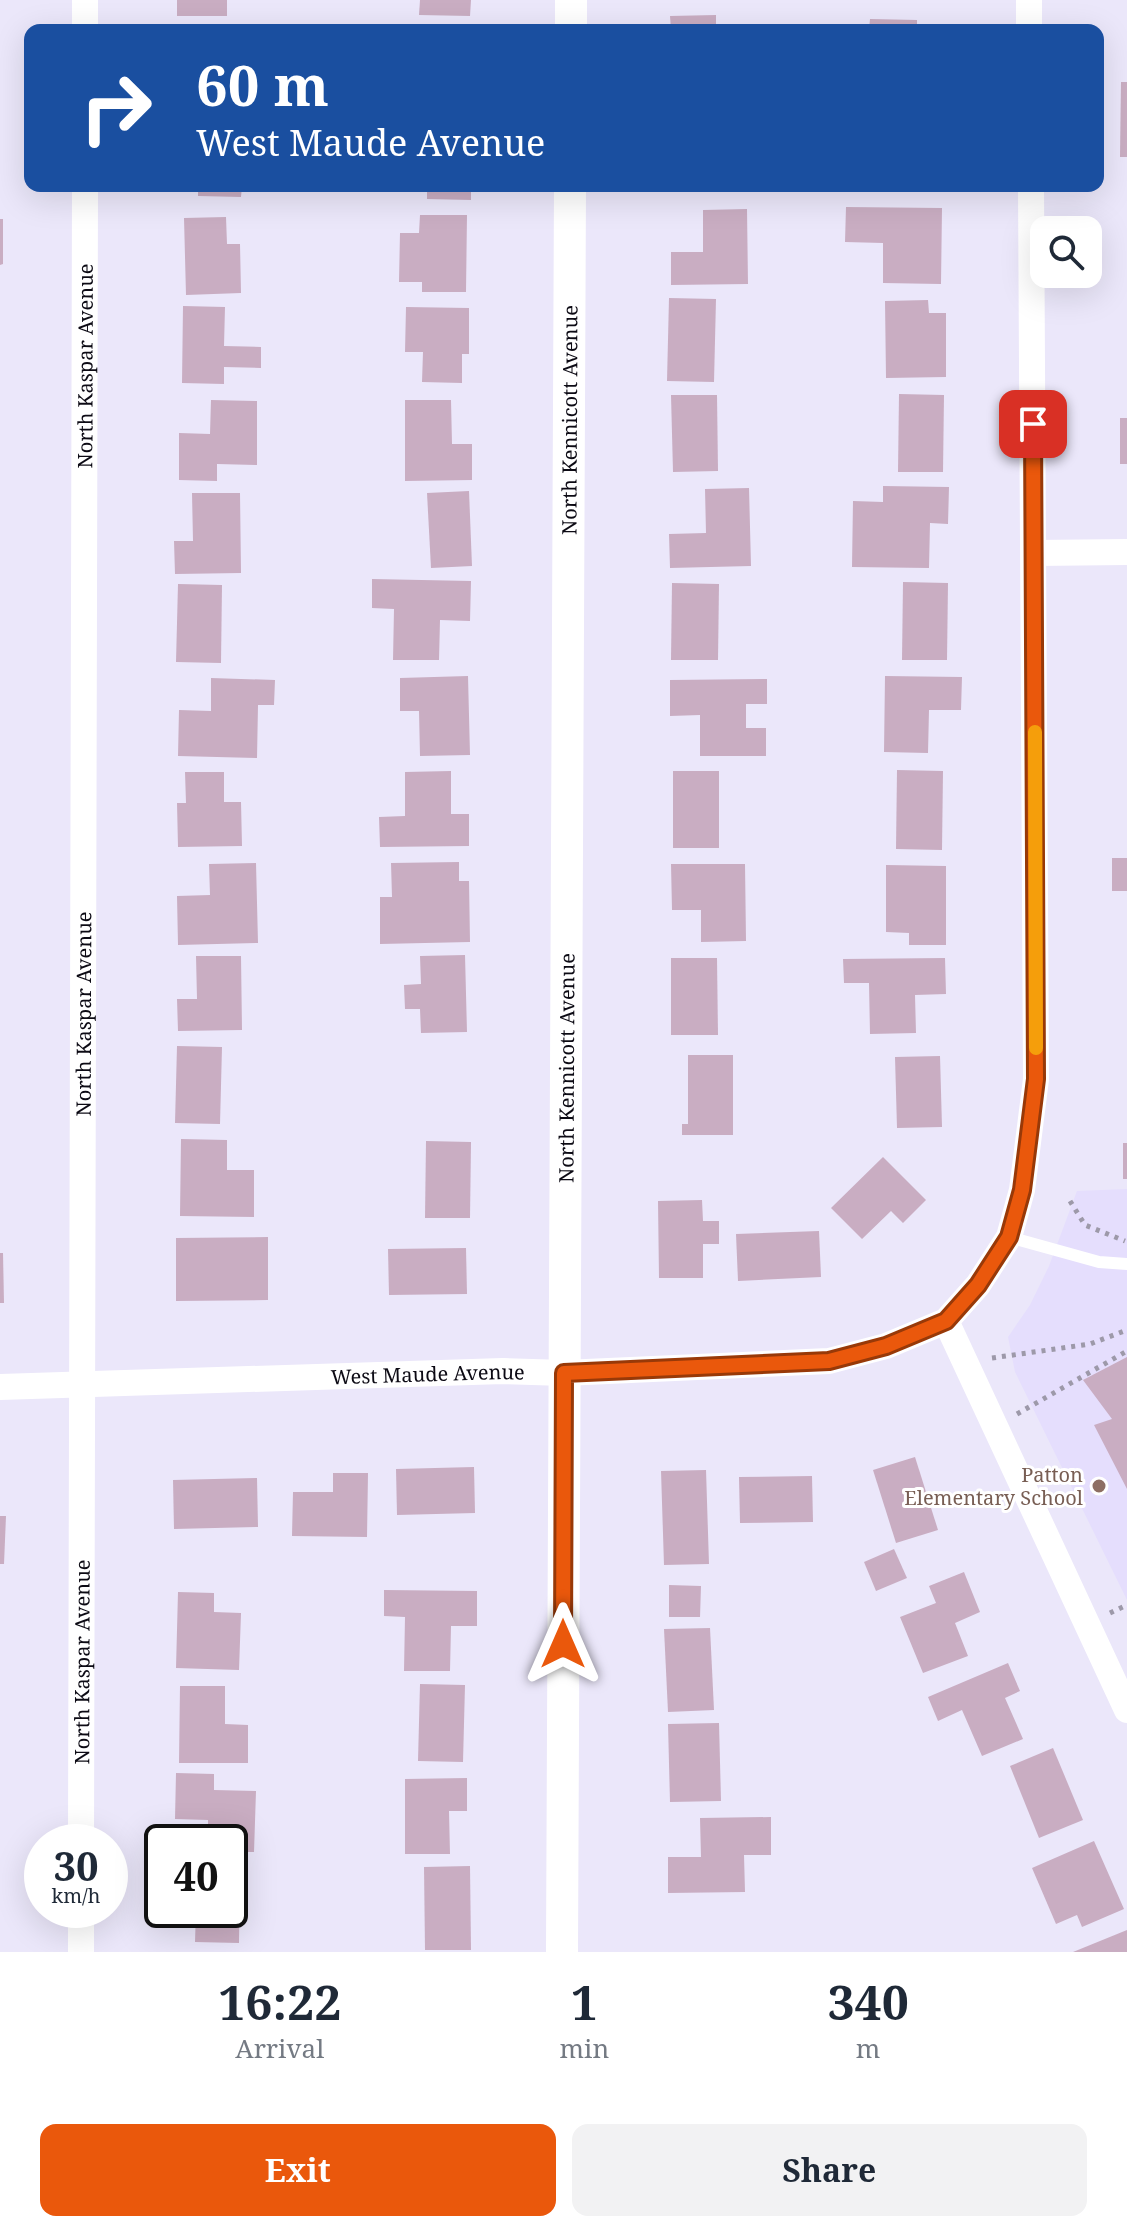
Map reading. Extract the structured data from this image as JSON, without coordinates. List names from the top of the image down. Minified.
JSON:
{"streets":{"street":["North Kaspar Avenue","North Kennicott Avenue","West Maude Avenue"]},"crossings":[["North Kaspar Avenue","West Maude Avenue"],["North Kennicott Avenue","West Maude Avenue"]],"places":["Patton Elementary School"],"page":{"turn":["60 m","West Maude Avenue"],"speed":"30 km/h","limit":"40","eta":["16:22","Arrival","1","min","340","m"],"buttons":["Exit","Share"]}}
